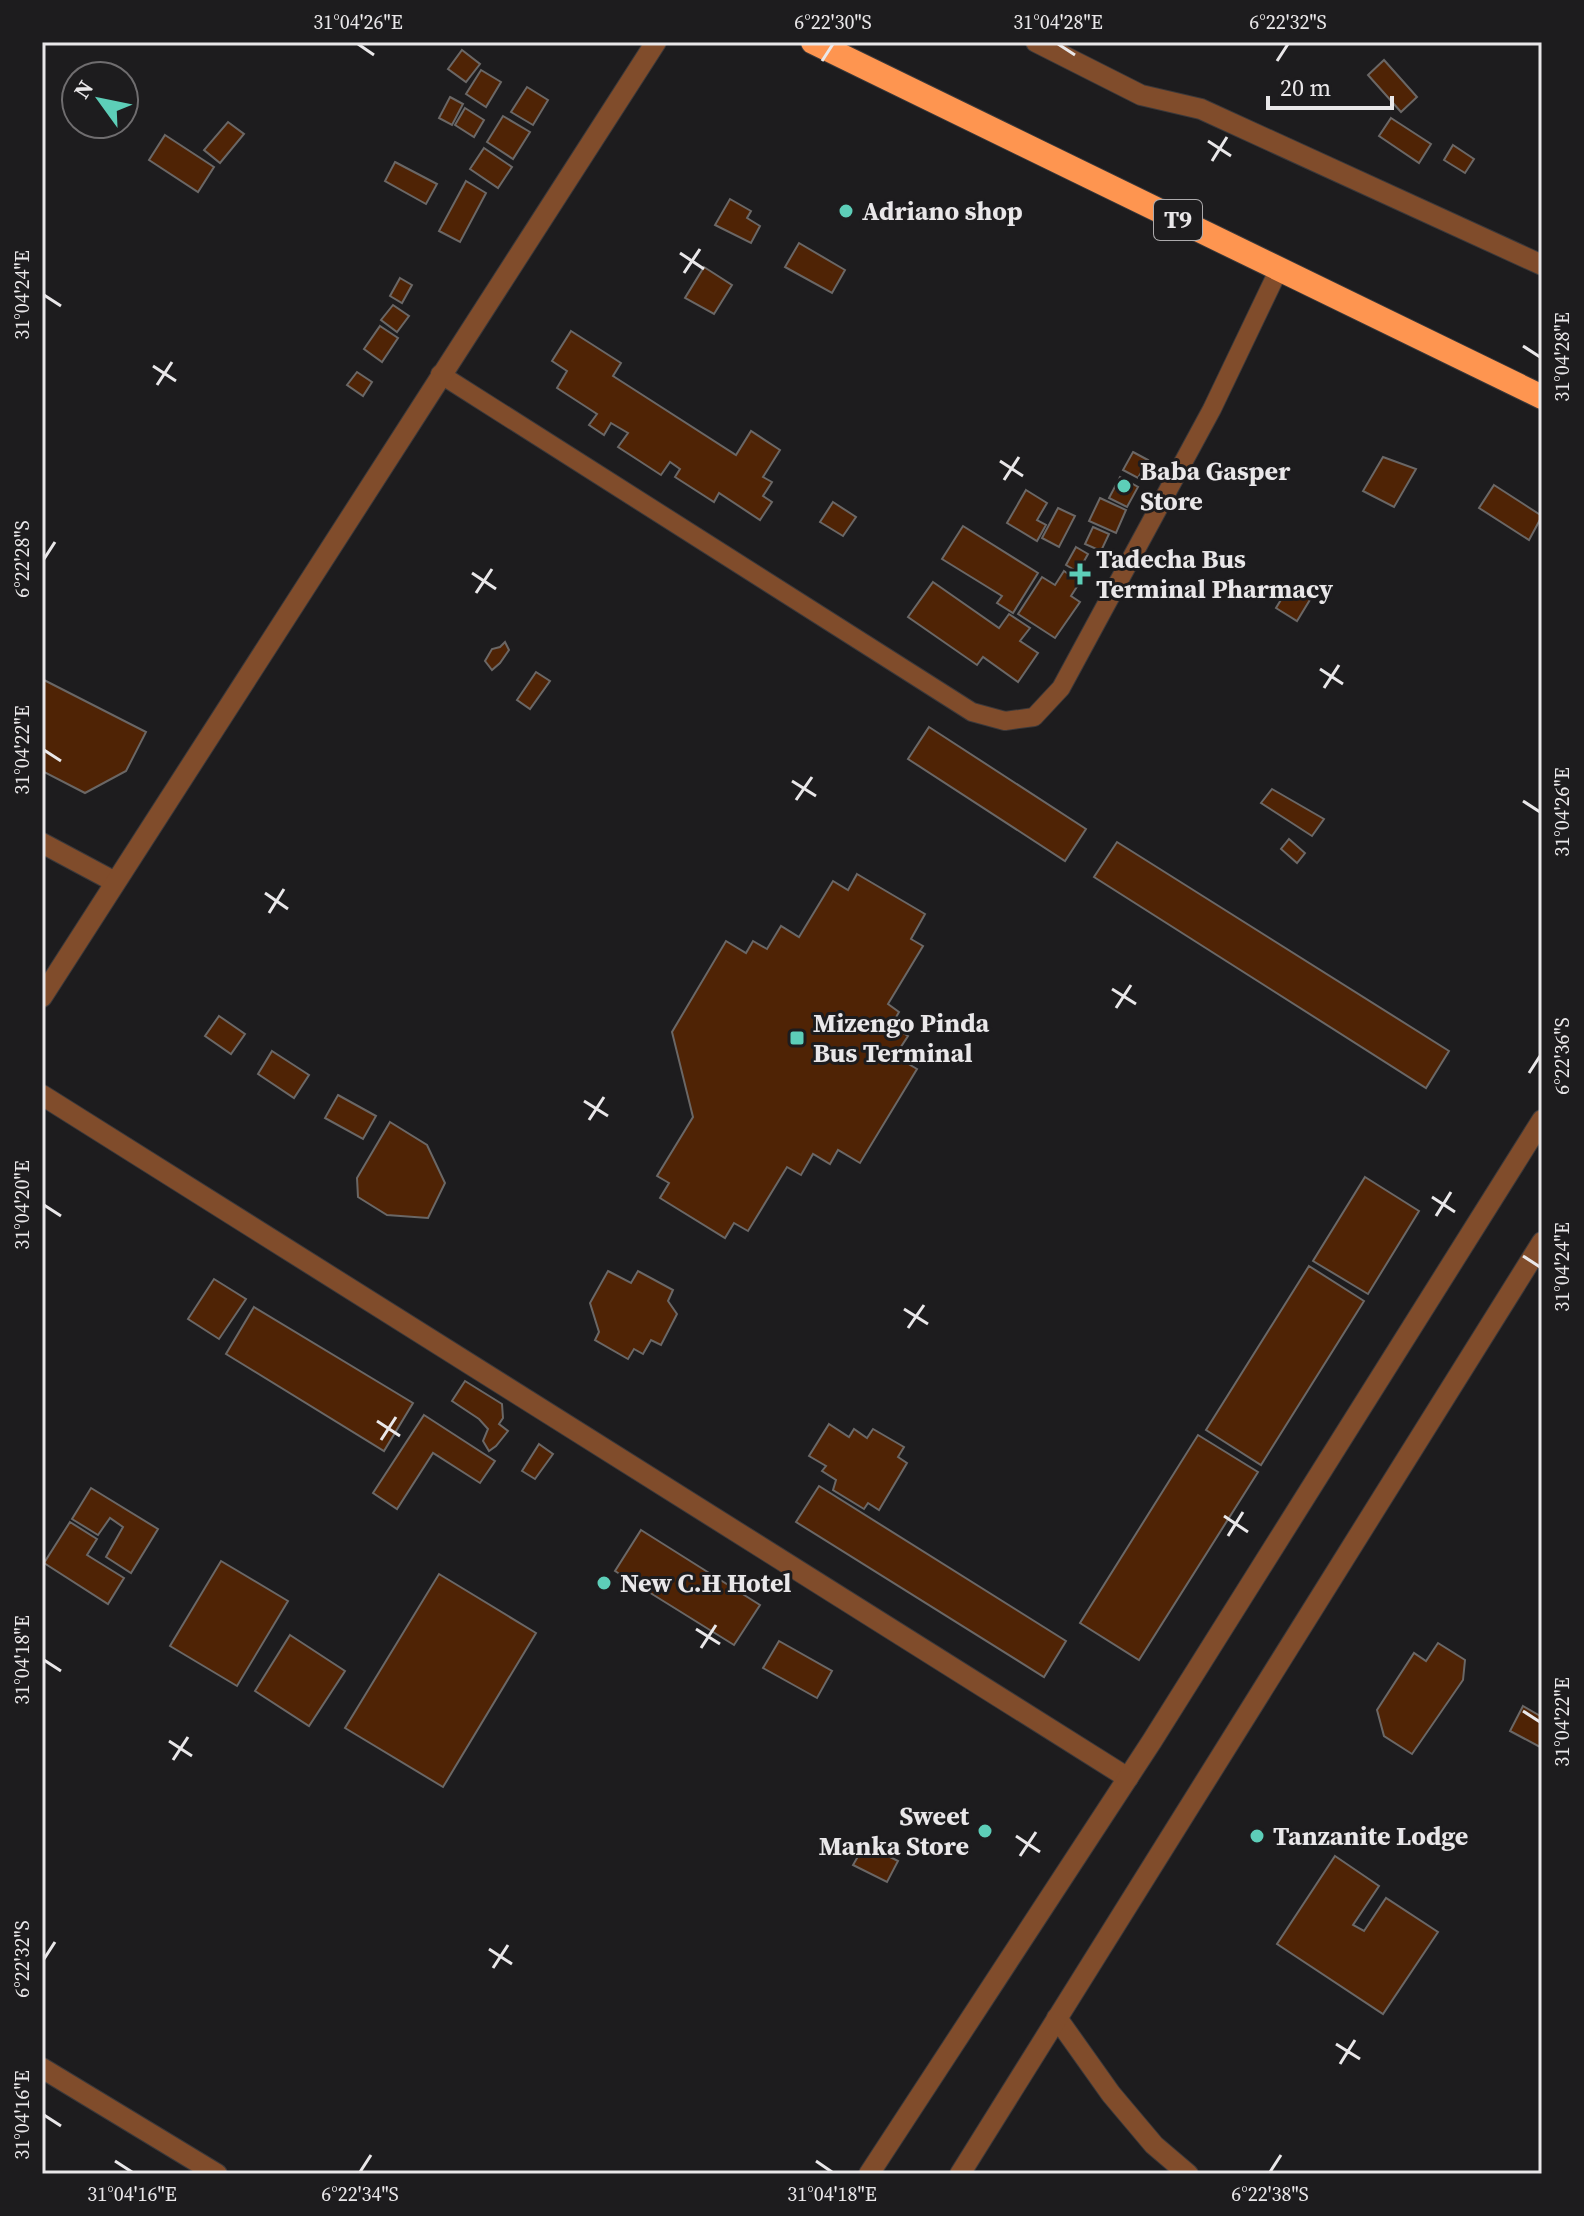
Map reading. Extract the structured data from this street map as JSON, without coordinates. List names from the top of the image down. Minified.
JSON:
{"streets":{"highway":["T9"]},"places":{"other":["Adriano shop","Baba Gasper Store","New C.H Hotel","Sweet Manka Store","Tanzanite Lodge"],"health":["Tadecha Bus Terminal Pharmacy"],"transit":["Mizengo Pinda Bus Terminal"]},"scale_bar":"20 m","north":"top left","coordinates":["31°04'26\"E","6°22'30\"S","31°04'28\"E","6°22'32\"S","31°04'24\"E","6°22'28\"S","31°04'22\"E","6°22'36\"S","31°04'20\"E","31°04'18\"E","31°04'16\"E","6°22'34\"S","6°22'38\"S"]}
